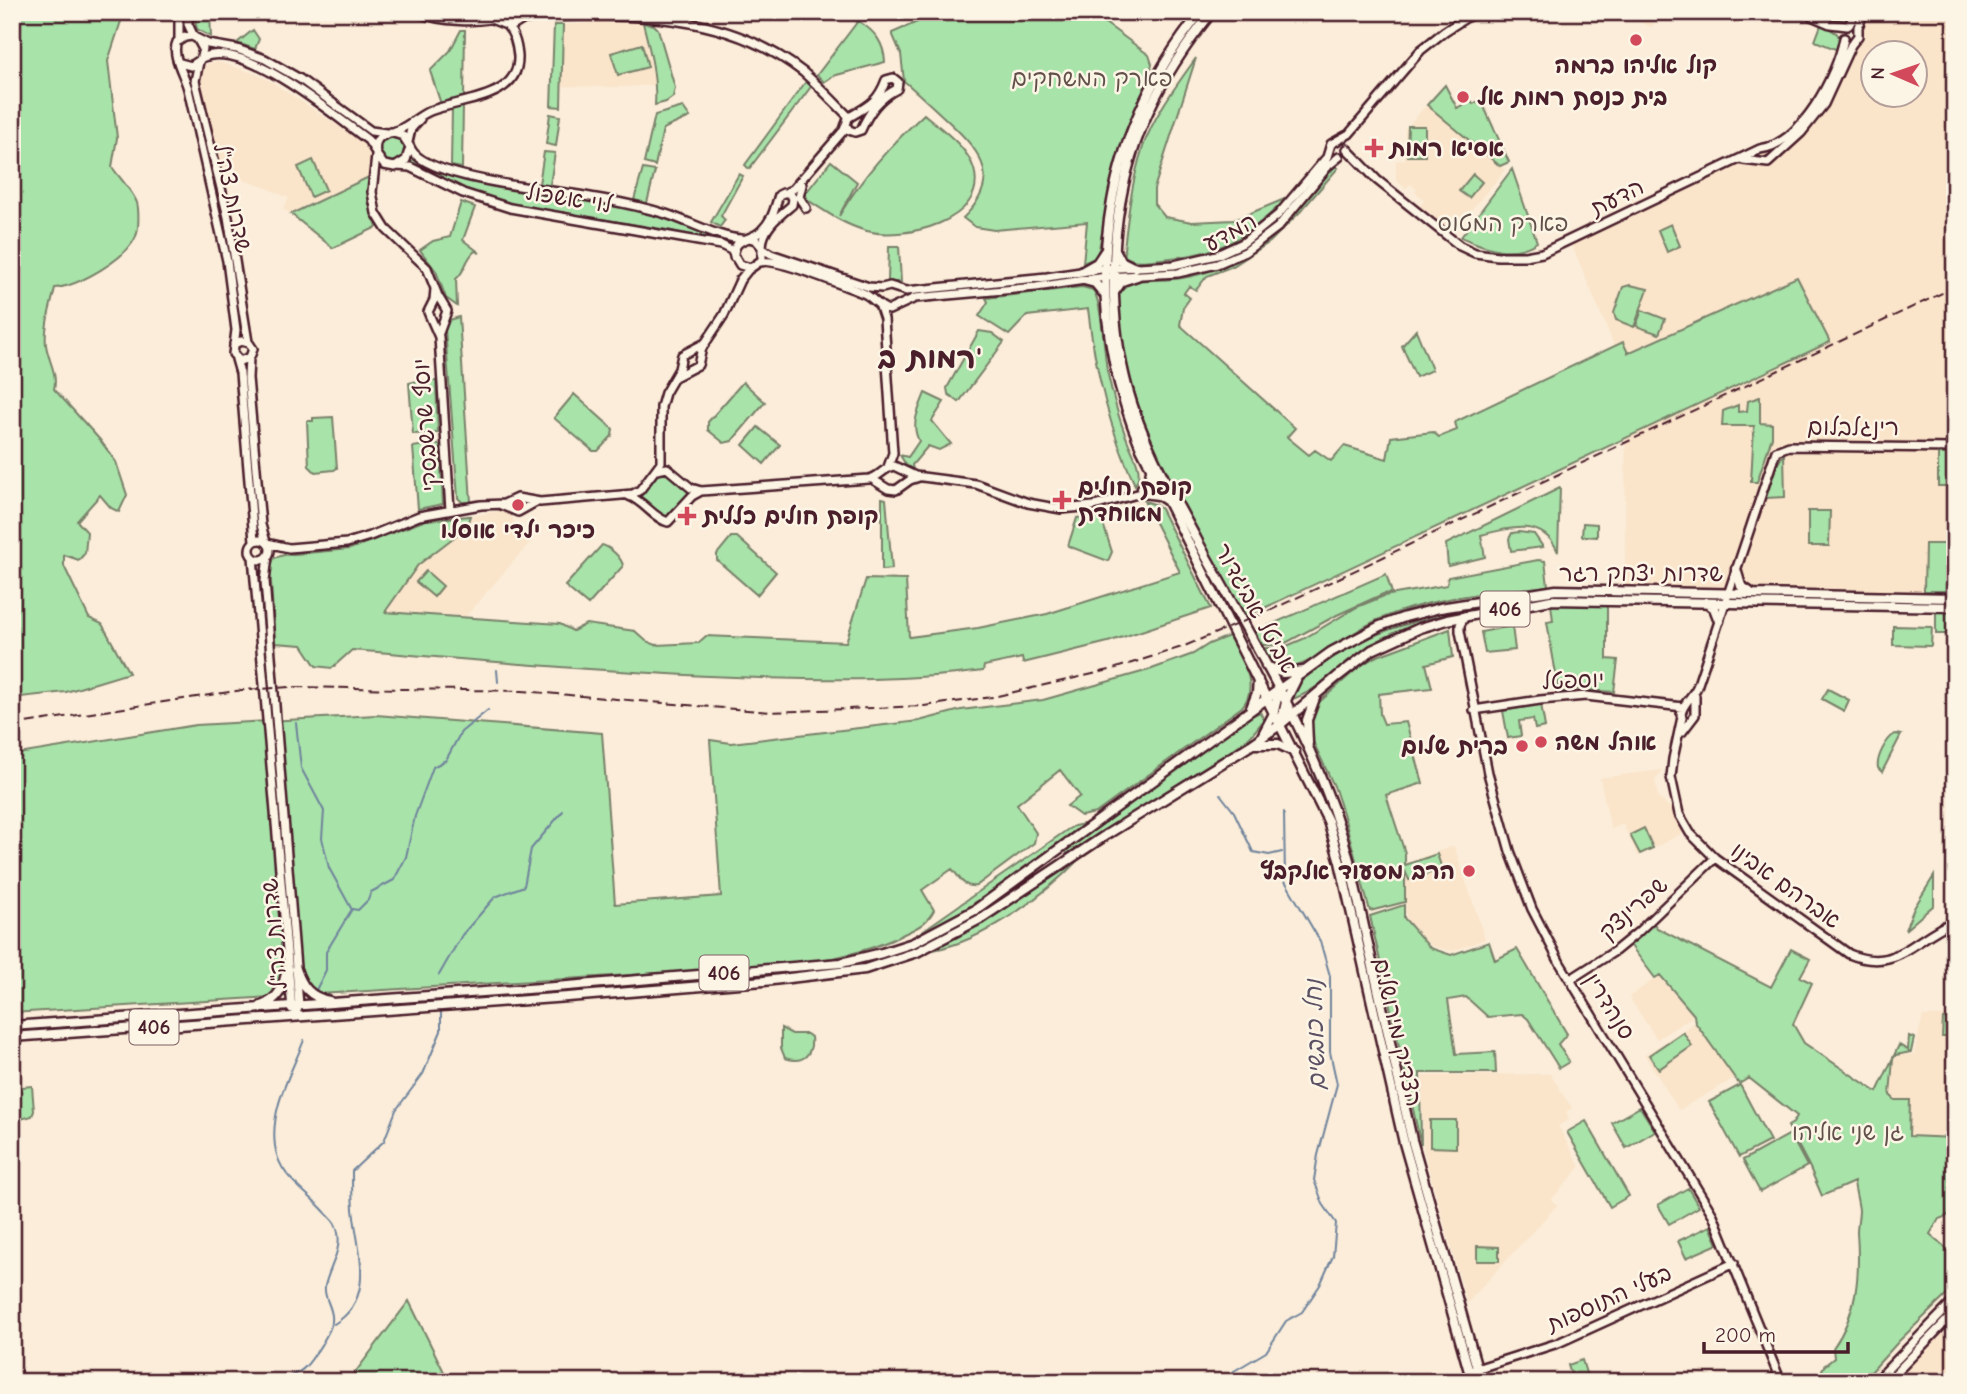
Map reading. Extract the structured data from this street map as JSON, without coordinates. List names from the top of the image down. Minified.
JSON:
{"streets":{"main road":["שדרות יצחק רגר","אביטל אביגדור","406","הצדיק מירושלים"],"street":["הדעת","שדרות צה\"ל","לוי אשכול","המדע","יוסף שרשבסקי","רינגלבלום","יוספטל","אברהם אבינו","שפרינצק","סנהדרין","בעלי התוספות"]},"crossings":[["הדעת","המדע"],["שדרות צה\"ל","406"],["המדע","אביטל אביגדור"],["רינגלבלום","שדרות יצחק רגר"],["רינגלבלום","אברהם אבינו"],["שדרות יצחק רגר","אביטל אביגדור"],["שדרות יצחק רגר","406"],["שדרות יצחק רגר","אברהם אבינו"],["שדרות יצחק רגר","סנהדרין"],["שדרות יצחק רגר","הצדיק מירושלים"],["אביטל אביגדור","406"],["אביטל אביגדור","הצדיק מירושלים"],["406","הצדיק מירושלים"],["יוספטל","אברהם אבינו"],["יוספטל","סנהדרין"],["אברהם אבינו","שפרינצק"],["שפרינצק","סנהדרין"],["סנהדרין","בעלי התוספות"],["הצדיק מירושלים","בעלי התוספות"]],"districts":["רמות ב'"],"water":["נחל כובשים"],"parks":["פארק המשחקים","פארק המטוס","גן שני אליהו"],"places":{"other":["קול אליהו ברמה","בית כנסת רמות אל","כיכר ילדי אוסלו","אוהל משה","ברית שלום","הרב מסעוד אלקבץ"],"health":["אסיא רמות","קופת חולים מאוחדת","קופת חולים כללית"]},"scale_bar":"200 m","north":"left"}
